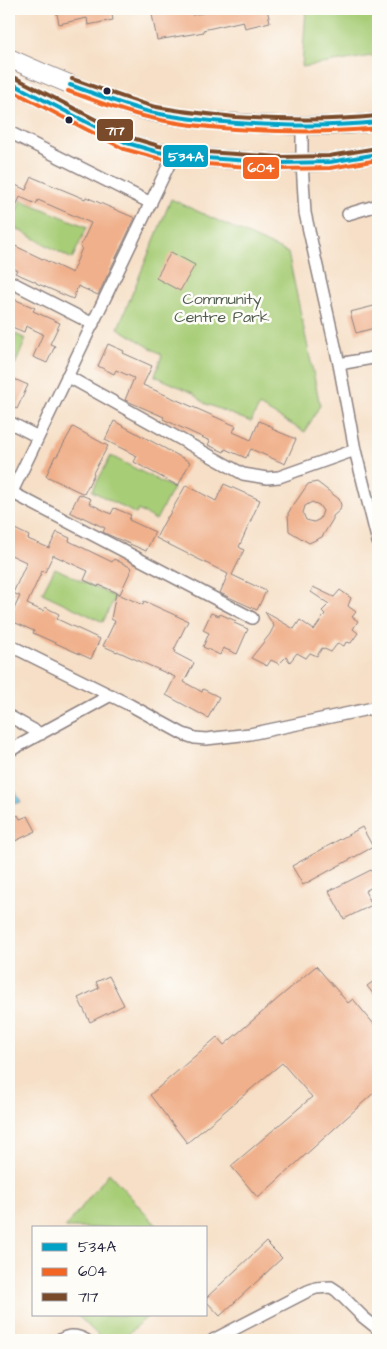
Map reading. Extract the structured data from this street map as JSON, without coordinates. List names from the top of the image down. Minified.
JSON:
{"parks":["Community Centre Park"],"lines":["transit line 717","transit line 534A","transit line 604"],"legend":["534A","604","717"]}
